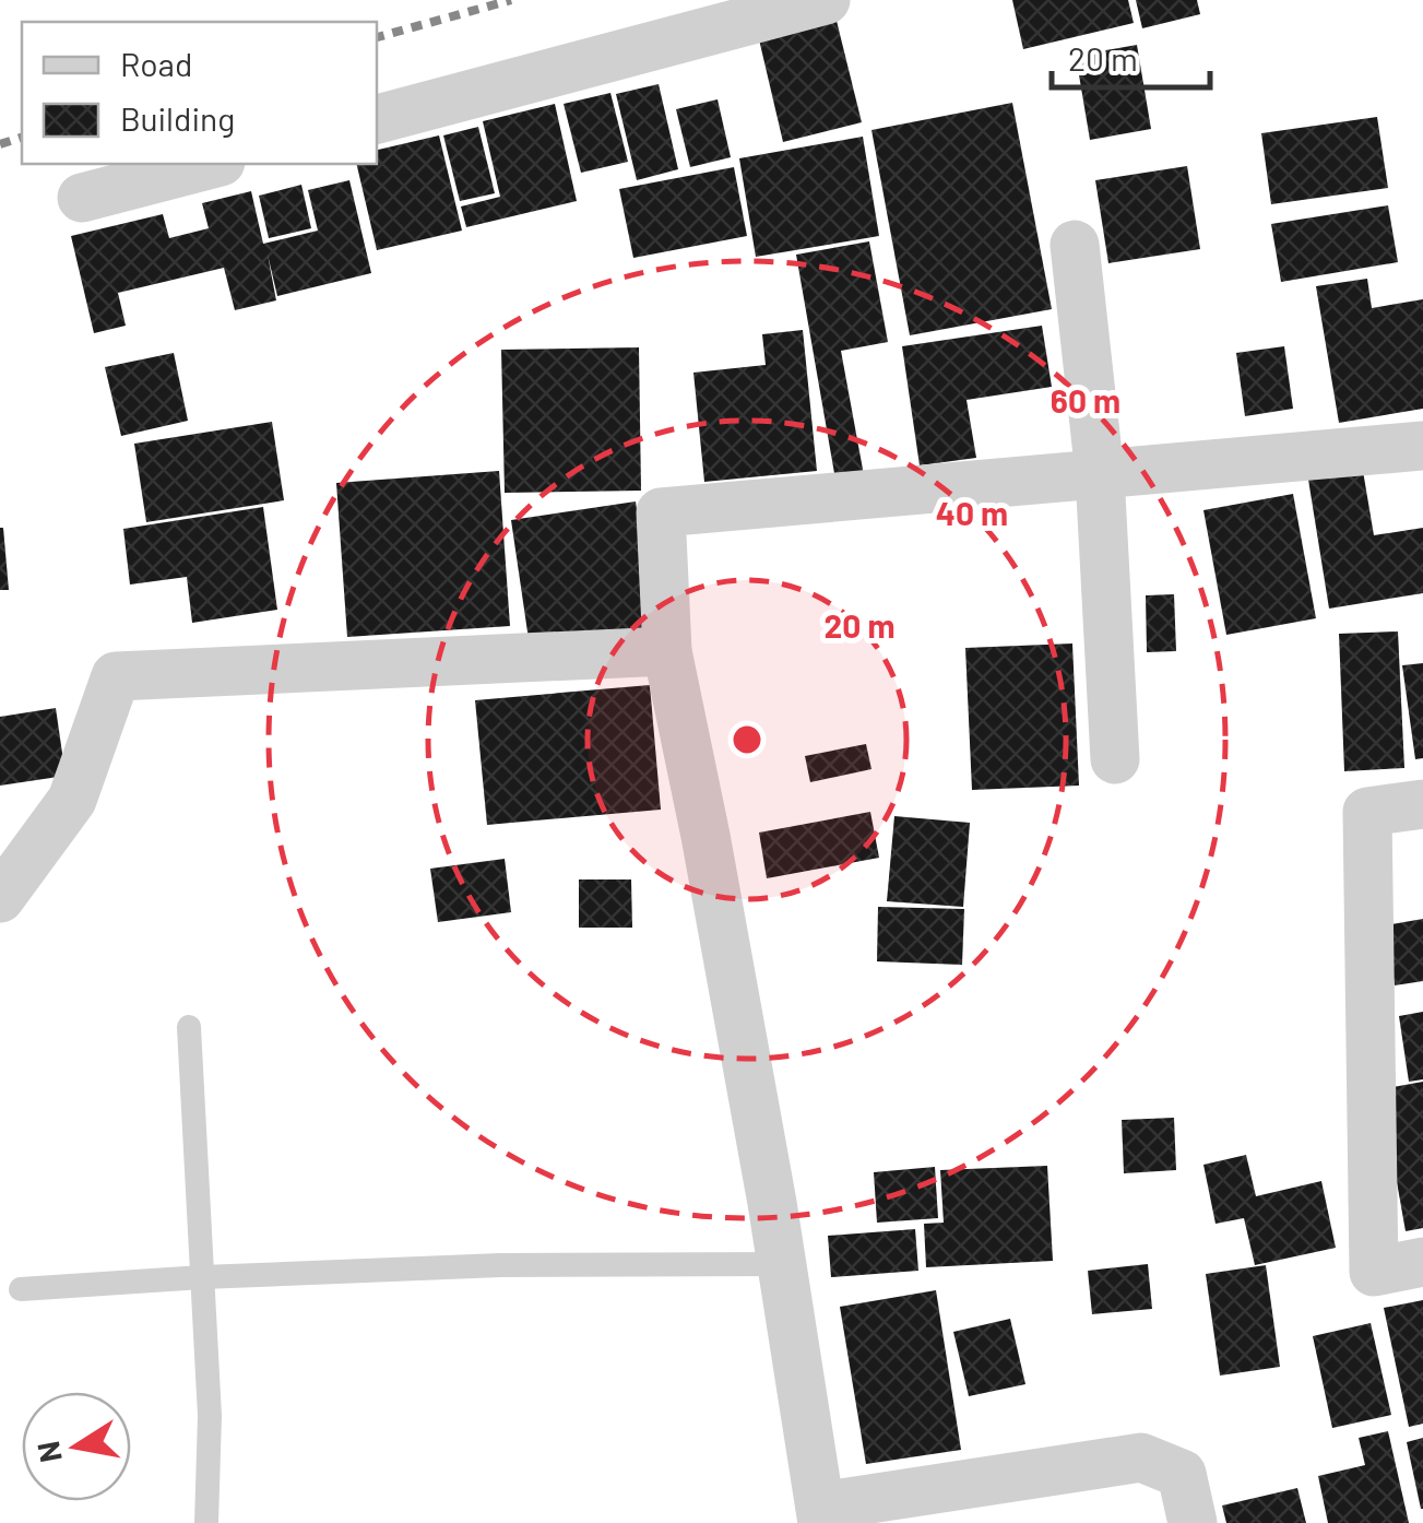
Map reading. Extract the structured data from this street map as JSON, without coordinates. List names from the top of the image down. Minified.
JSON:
{"legend":["Road","Building"],"scale_bar":"20 m","north":"left","rings":["60 m","40 m","20 m"]}
